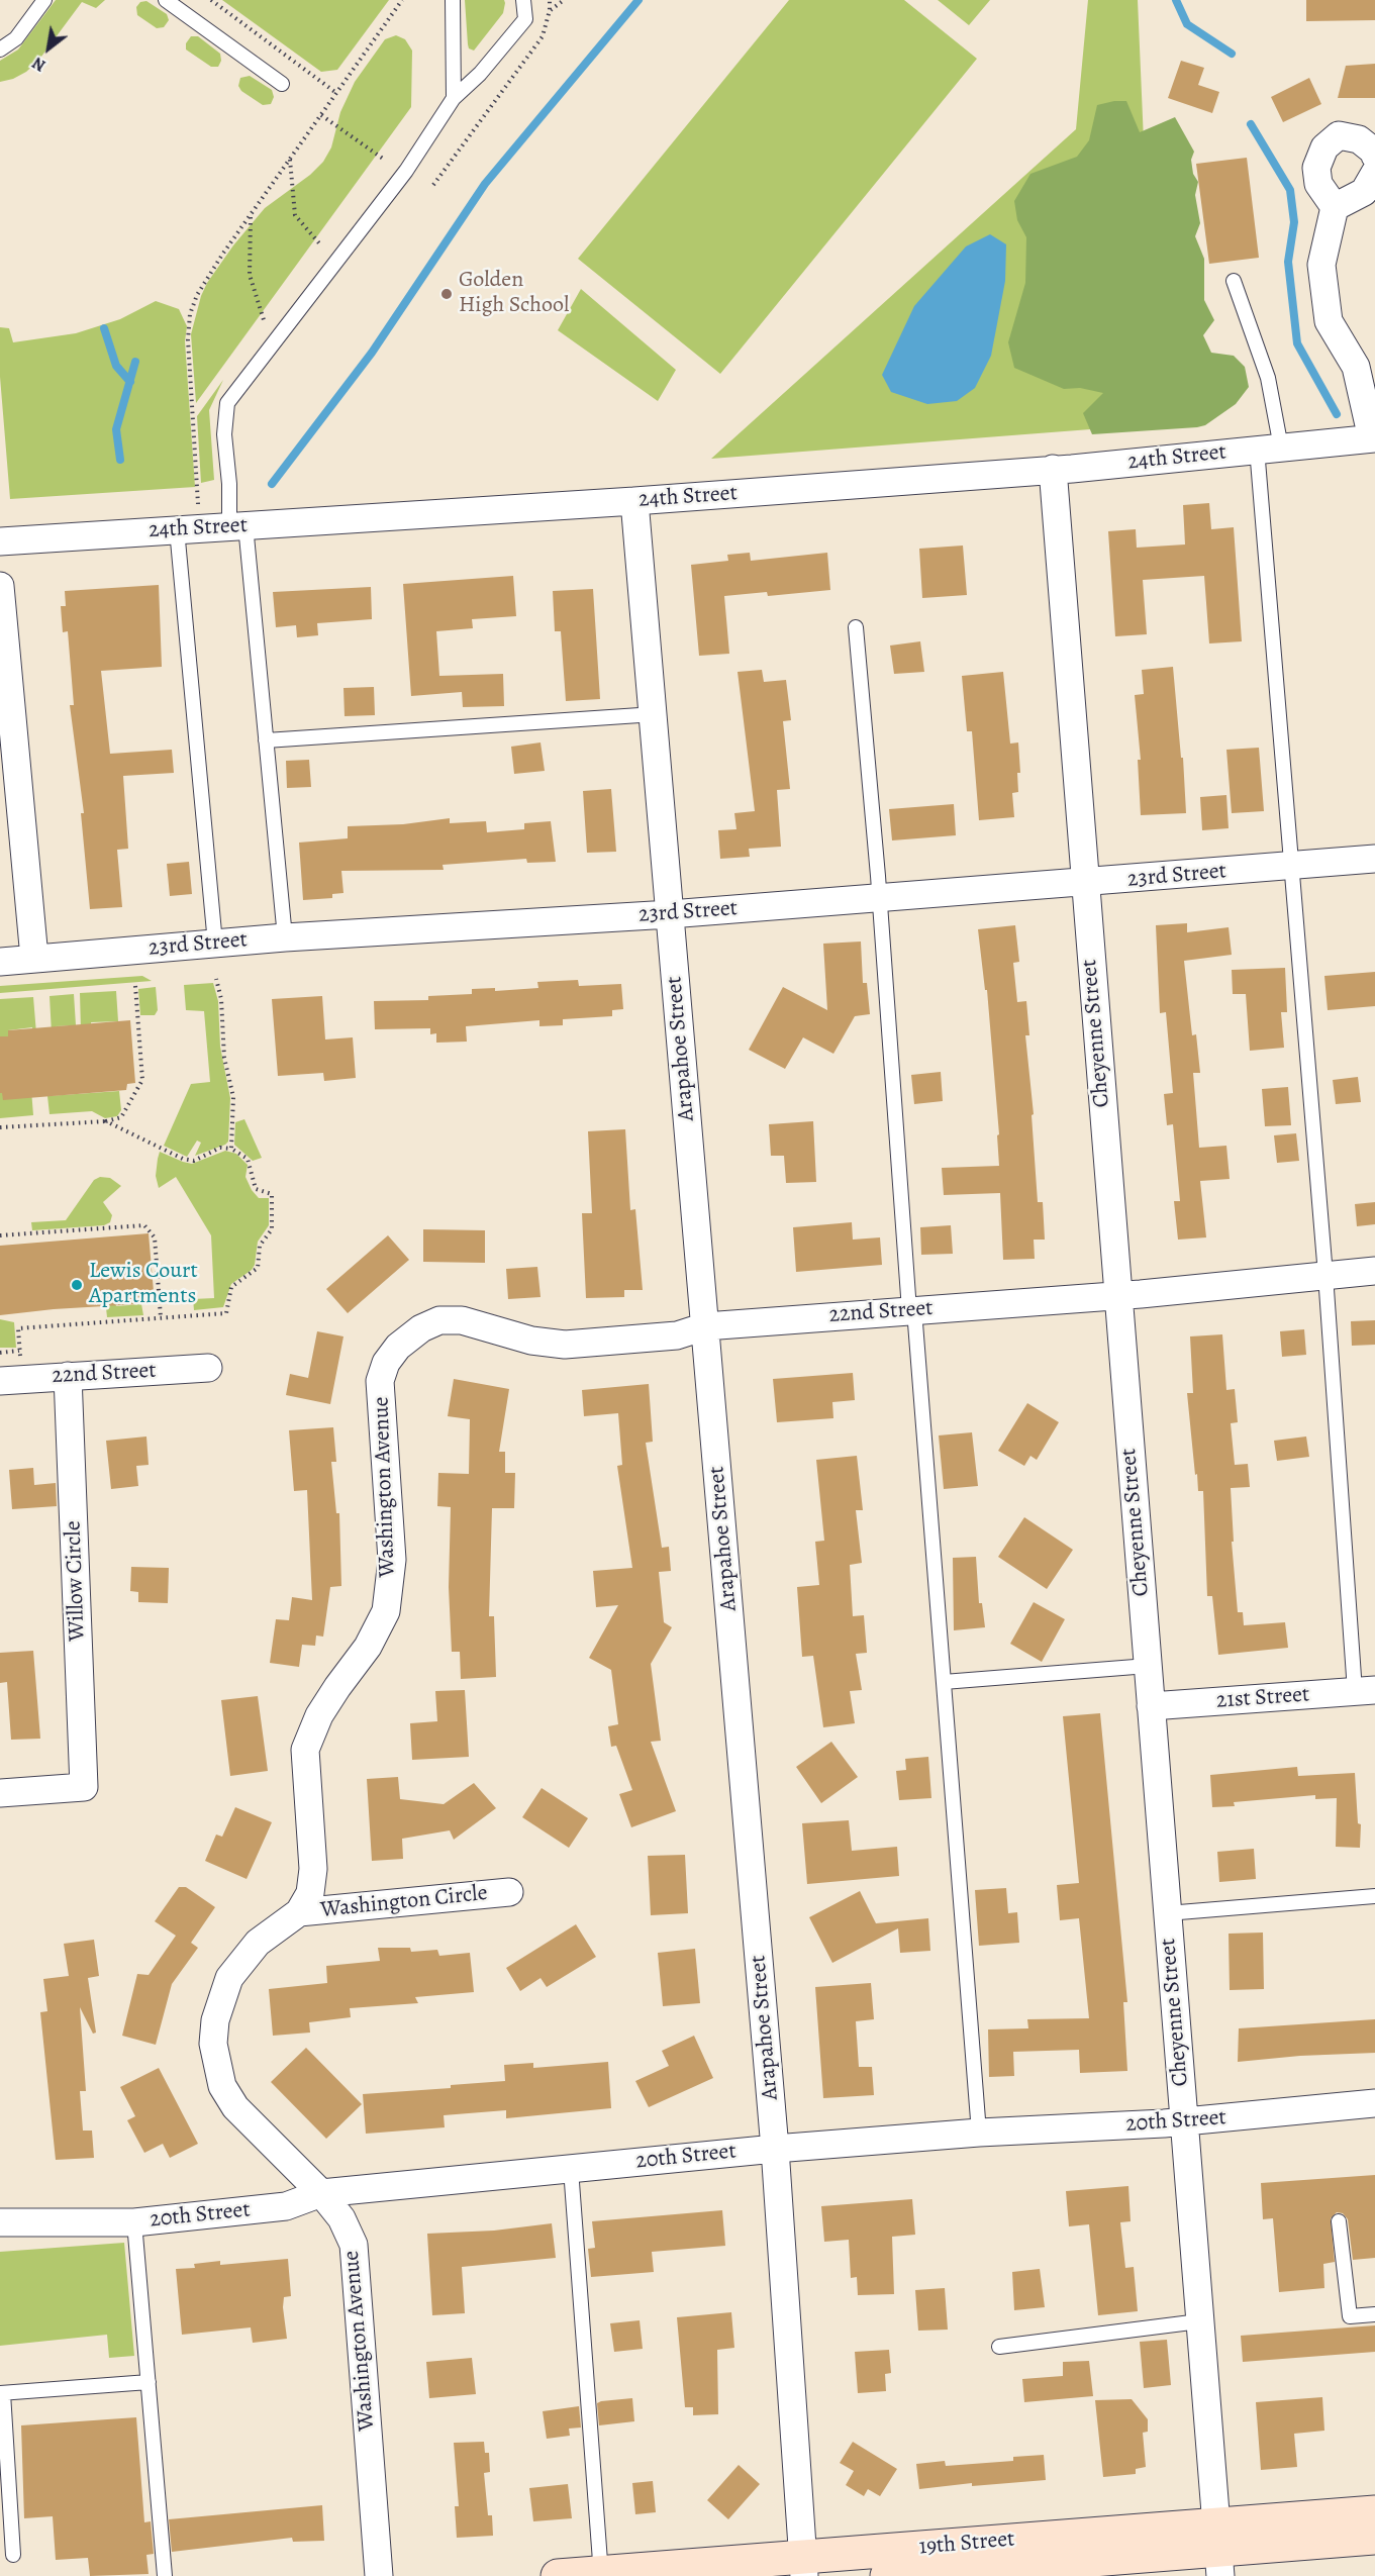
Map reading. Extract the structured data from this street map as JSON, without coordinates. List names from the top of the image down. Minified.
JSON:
{"streets":{"main road":["19th Street"],"street":["24th Street","23rd Street","Cheyenne Street","Arapahoe Street","22nd Street","Washington Avenue","Willow Circle","21st Street","Washington Circle","20th Street"]},"crossings":[["24th Street","Cheyenne Street"],["24th Street","Arapahoe Street"],["23rd Street","Cheyenne Street"],["23rd Street","Arapahoe Street"],["Cheyenne Street","22nd Street"],["Cheyenne Street","21st Street"],["Cheyenne Street","20th Street"],["Cheyenne Street","19th Street"],["Arapahoe Street","22nd Street"],["Arapahoe Street","20th Street"],["Arapahoe Street","19th Street"],["22nd Street","Washington Avenue"],["22nd Street","Willow Circle"],["Washington Avenue","Washington Circle"],["Washington Avenue","20th Street"]],"places":["Golden High School","Lewis Court Apartments"],"north":"bottom left"}
